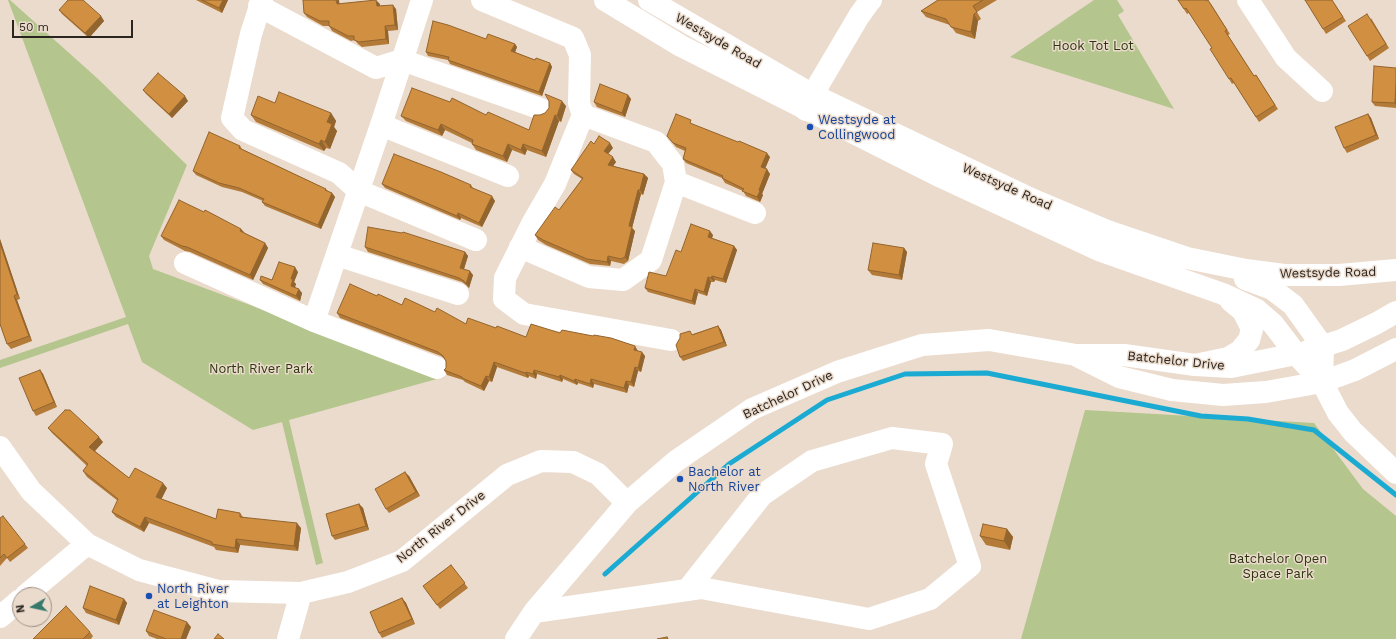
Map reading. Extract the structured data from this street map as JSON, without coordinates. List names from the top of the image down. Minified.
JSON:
{"streets":{"street":["Westsyde Road","Batchelor Drive","North River Drive"]},"crossings":[["Westsyde Road","Batchelor Drive"],["Batchelor Drive","North River Drive"]],"parks":["Hook Tot Lot","North River Park","Batchelor Open Space Park"],"places":["Westsyde at Collingwood","Bachelor at North River","North River at Leighton"],"scale_bar":"50 m","north":"left"}
